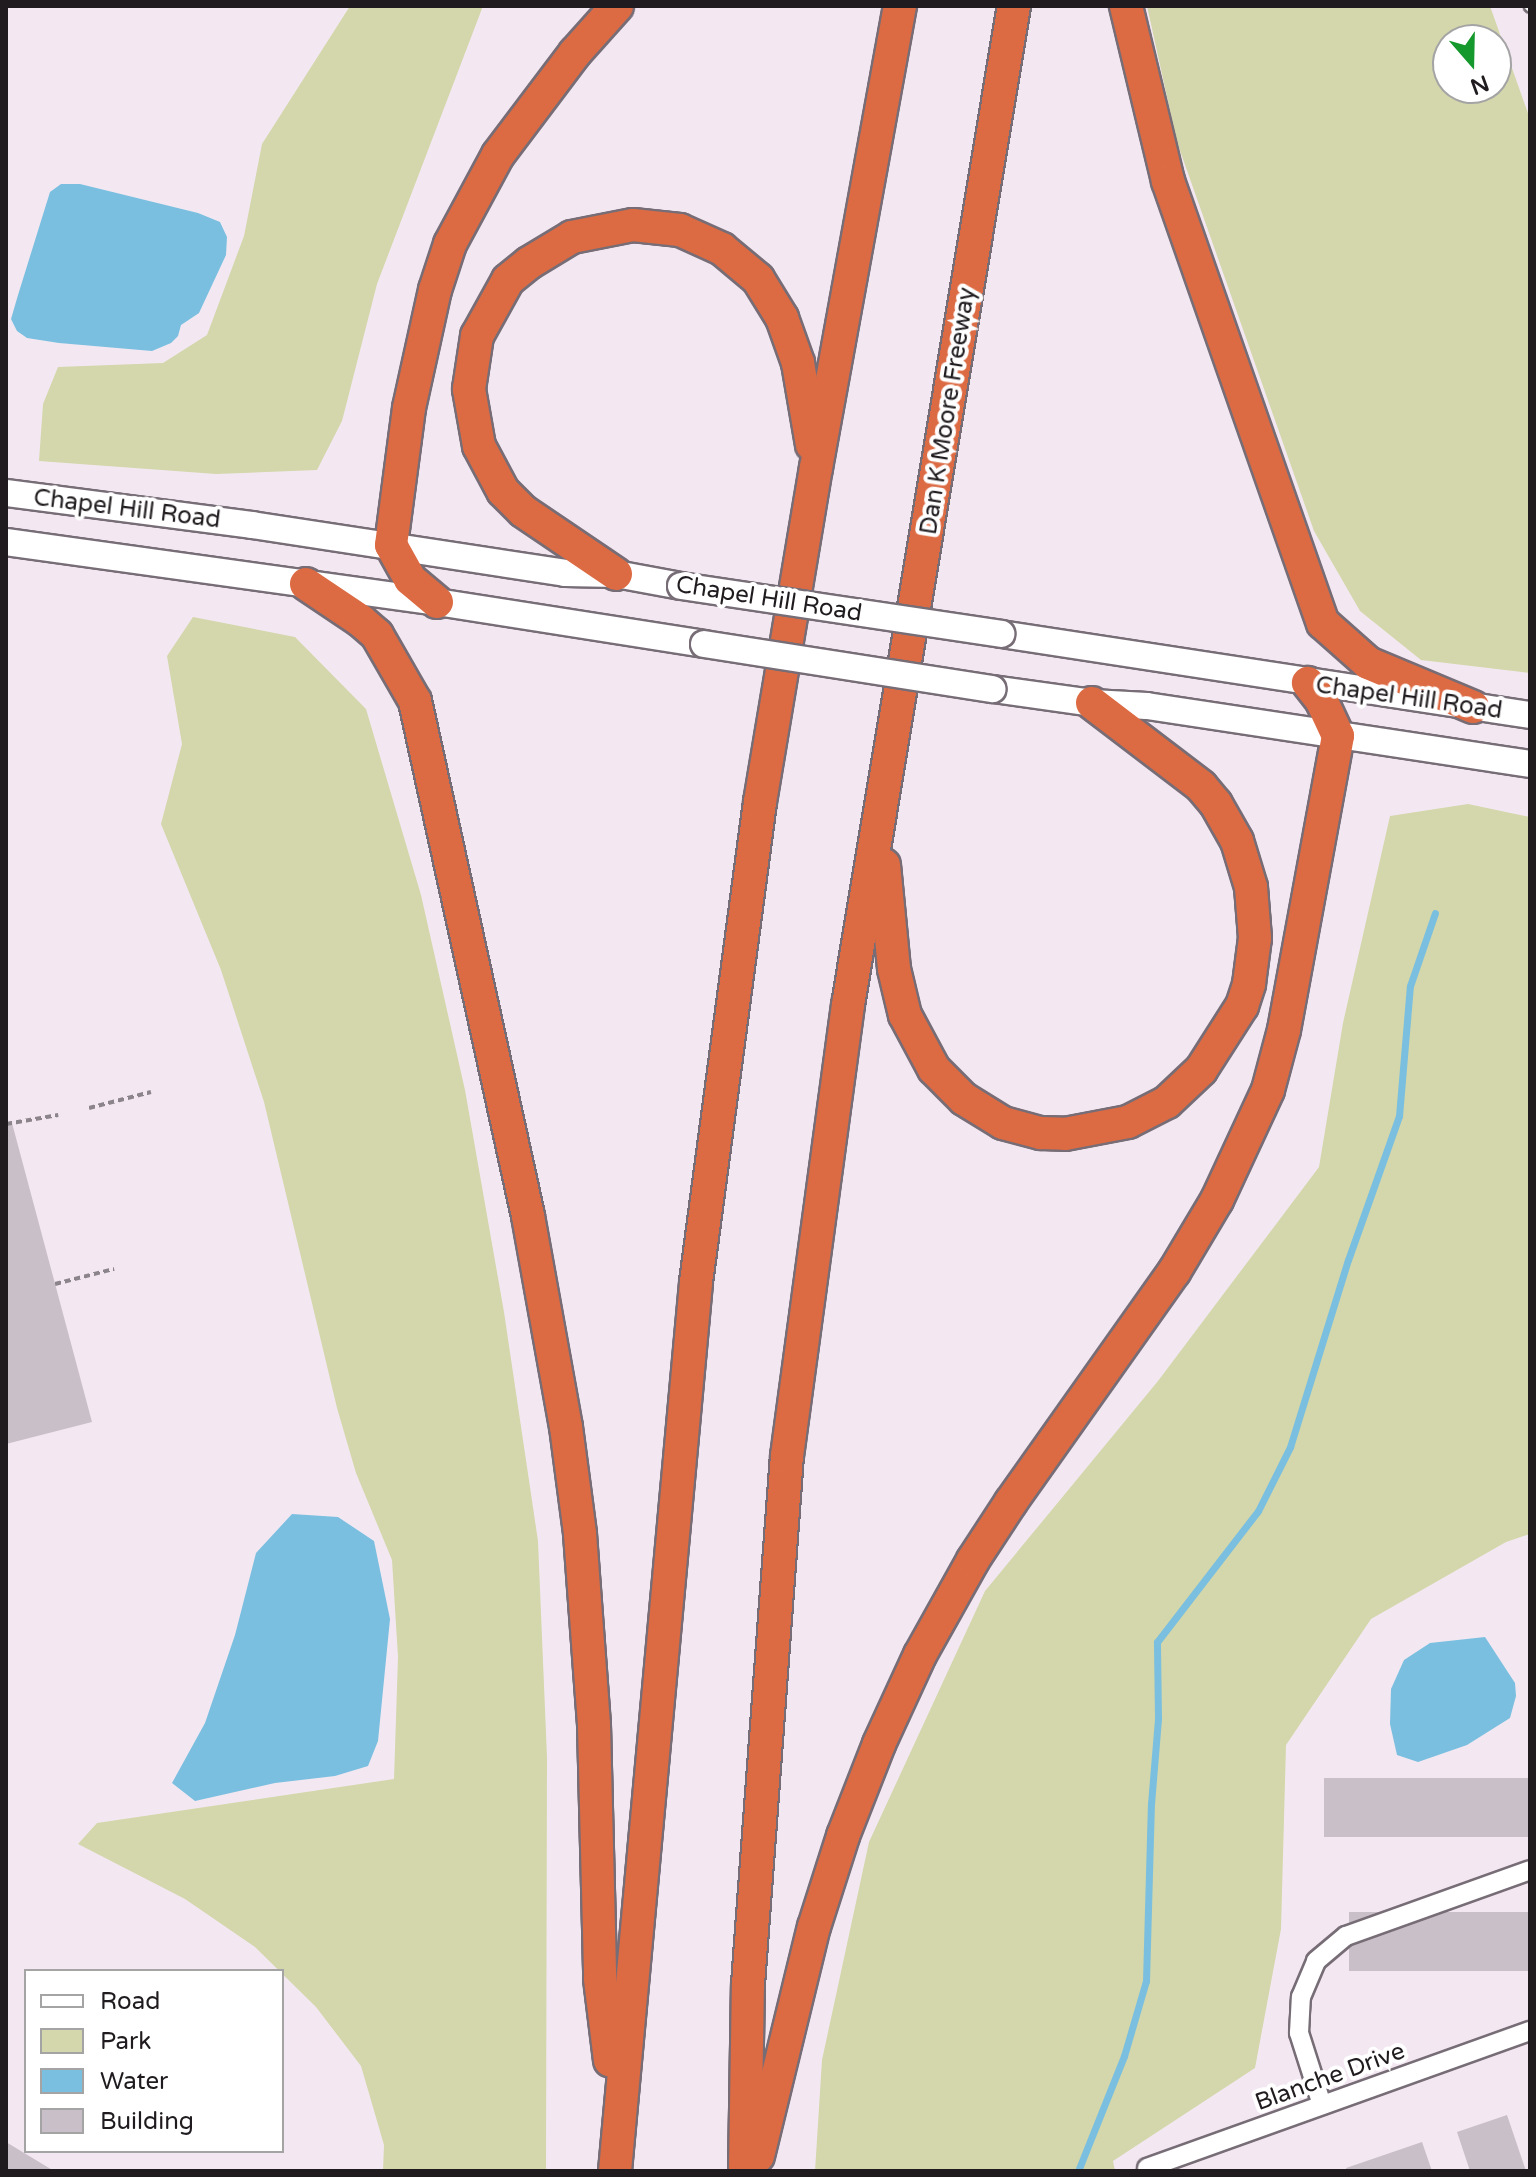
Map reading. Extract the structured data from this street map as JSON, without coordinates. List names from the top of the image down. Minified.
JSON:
{"streets":{"highway":["Dan K Moore Freeway"],"main road":["Chapel Hill Road"],"street":["Blanche Drive"]},"legend":["Road","Park","Water","Building"],"north":"bottom"}
